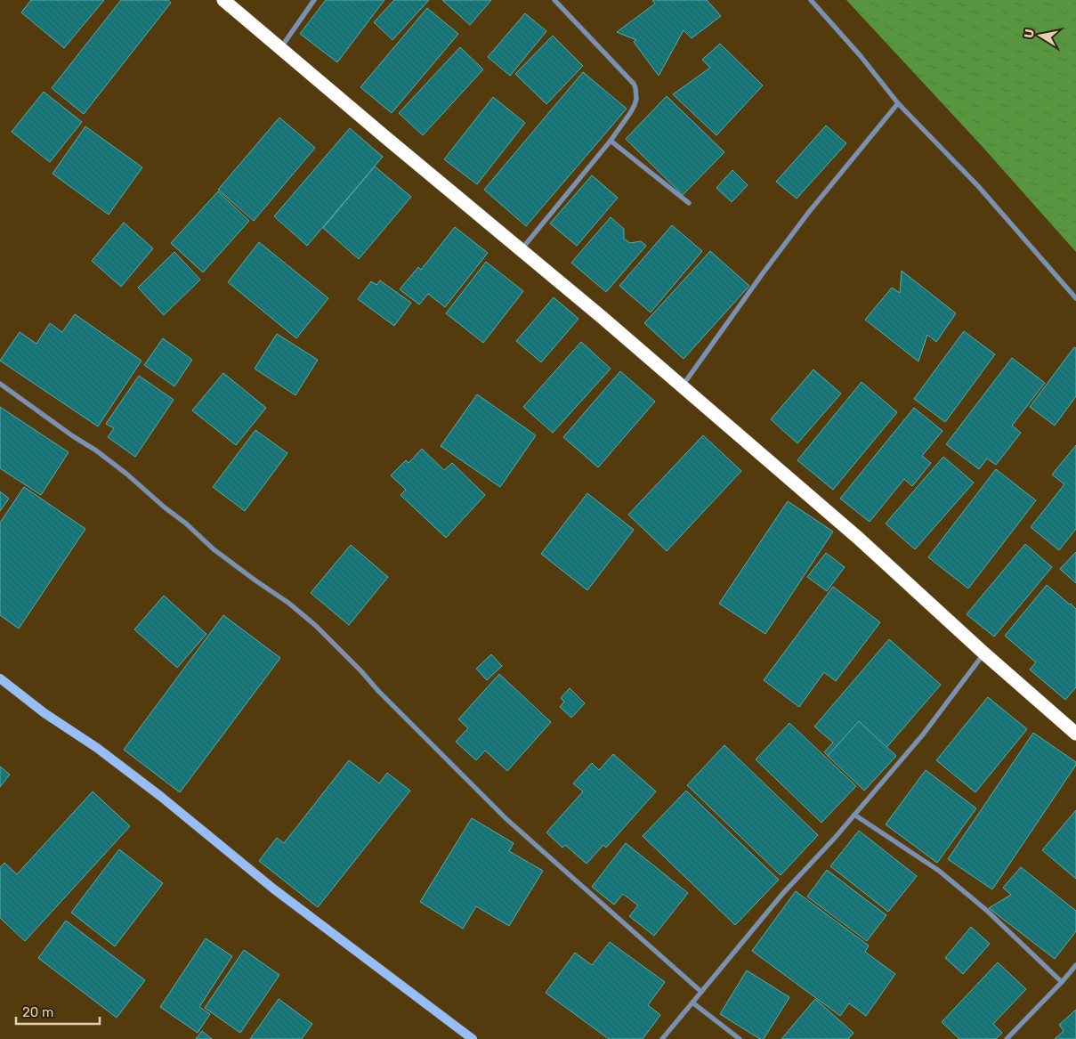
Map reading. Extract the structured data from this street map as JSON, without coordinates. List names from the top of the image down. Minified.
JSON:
{"scale_bar":"20 m","north":"left"}
